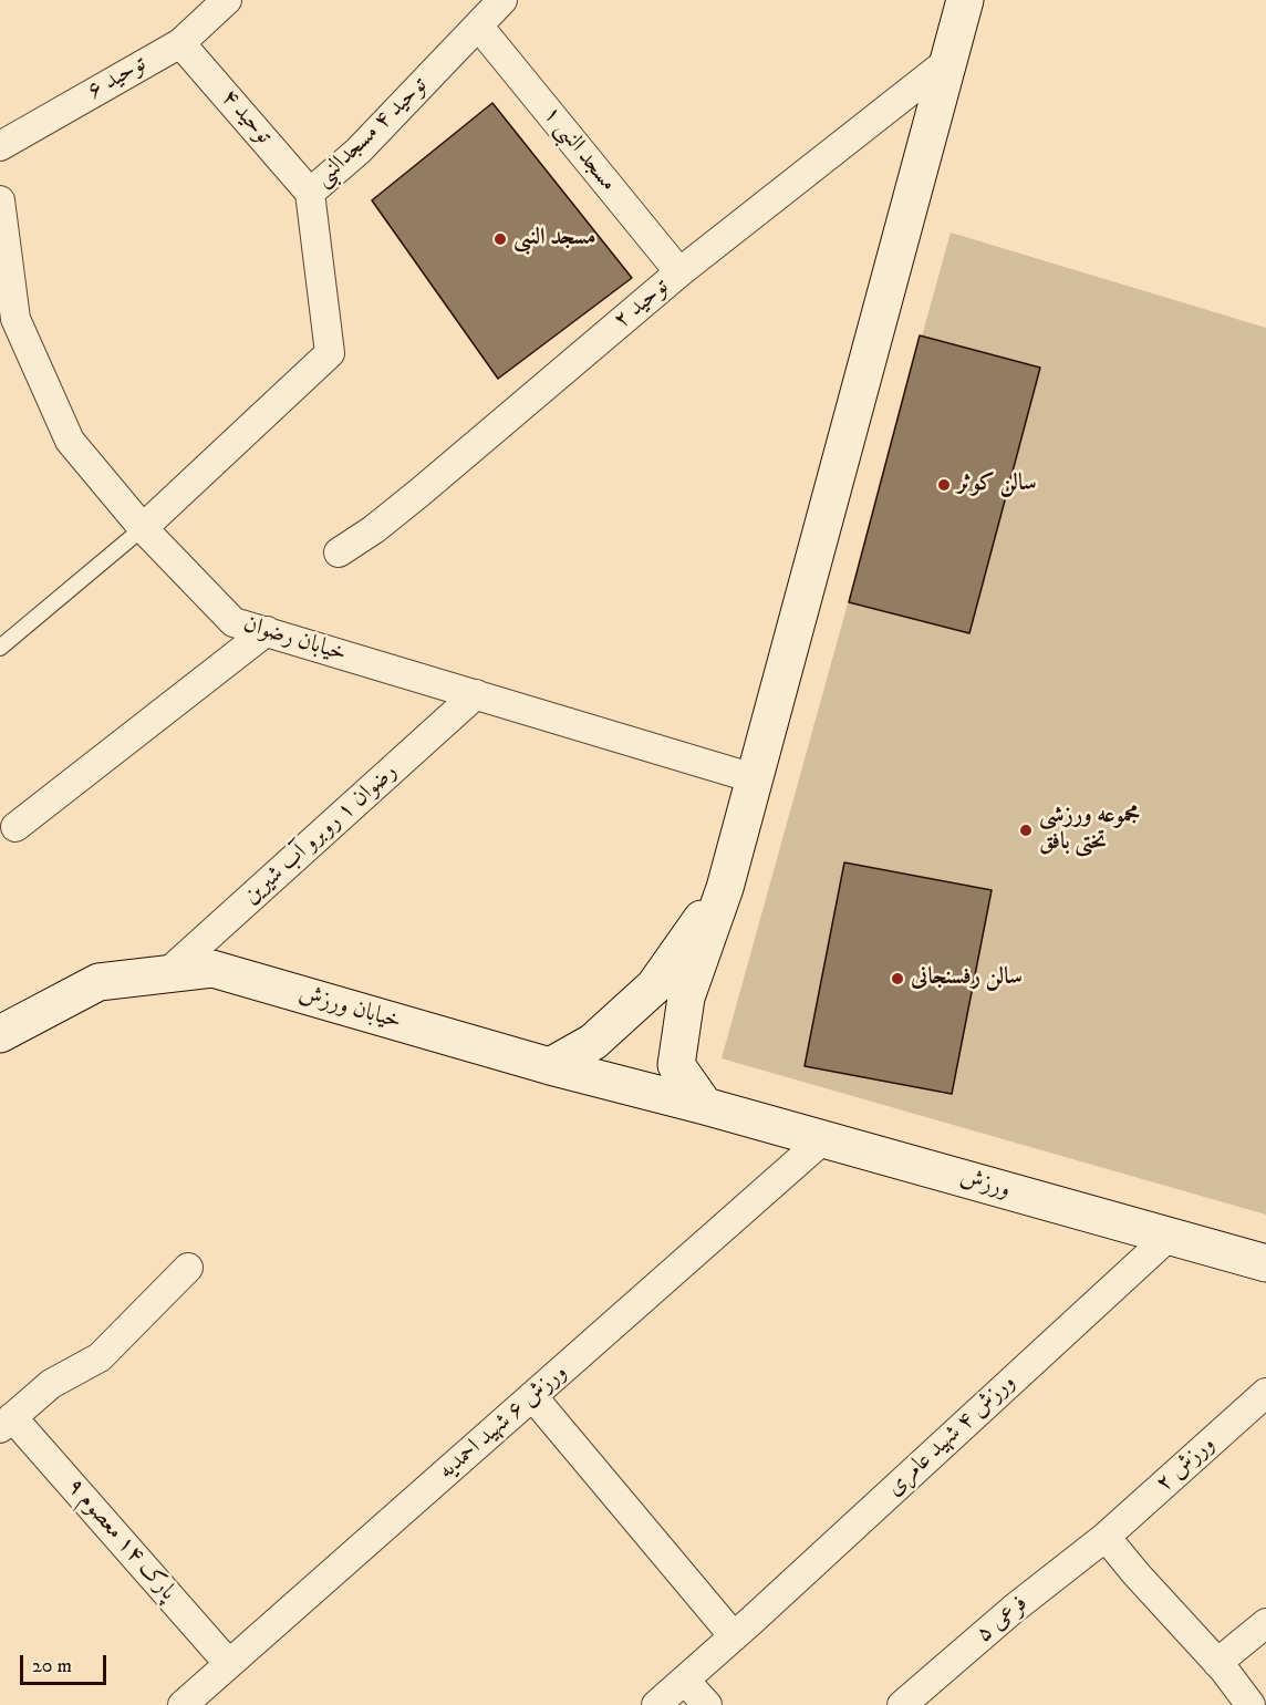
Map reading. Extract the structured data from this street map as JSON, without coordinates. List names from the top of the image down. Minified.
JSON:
{"streets":{"street":["توحید ۶","توحید ۴","توحید ۴ مسجدالنبی","مسجد النبی ۱","توحید ۲","خیابان رضوان","رضوان ۱ روبرو آب شیرین","خیابان ورزش","ورزش","ورزش ۶ شهید احمدیه","ورزش ۴ شهید عامری","ورزش ۲","پارک ۱۴ معصوم ۹","فرعی ۵"]},"crossings":[["توحید ۶","توحید ۴"],["توحید ۴","توحید ۴ مسجدالنبی"],["توحید ۴ مسجدالنبی","مسجد النبی ۱"],["توحید ۴ مسجدالنبی","خیابان رضوان"],["مسجد النبی ۱","توحید ۲"],["خیابان رضوان","رضوان ۱ روبرو آب شیرین"],["رضوان ۱ روبرو آب شیرین","خیابان ورزش"],["خیابان ورزش","ورزش"],["ورزش","ورزش ۶ شهید احمدیه"],["ورزش","ورزش ۴ شهید عامری"],["ورزش ۶ شهید احمدیه","پارک ۱۴ معصوم ۹"],["ورزش ۲","فرعی ۵"]],"places":["مسجد النبی","سالن کوثر","مجموعه ورزشی تختی بافق","سالن رفسنجانی"],"scale_bar":"20 m"}
